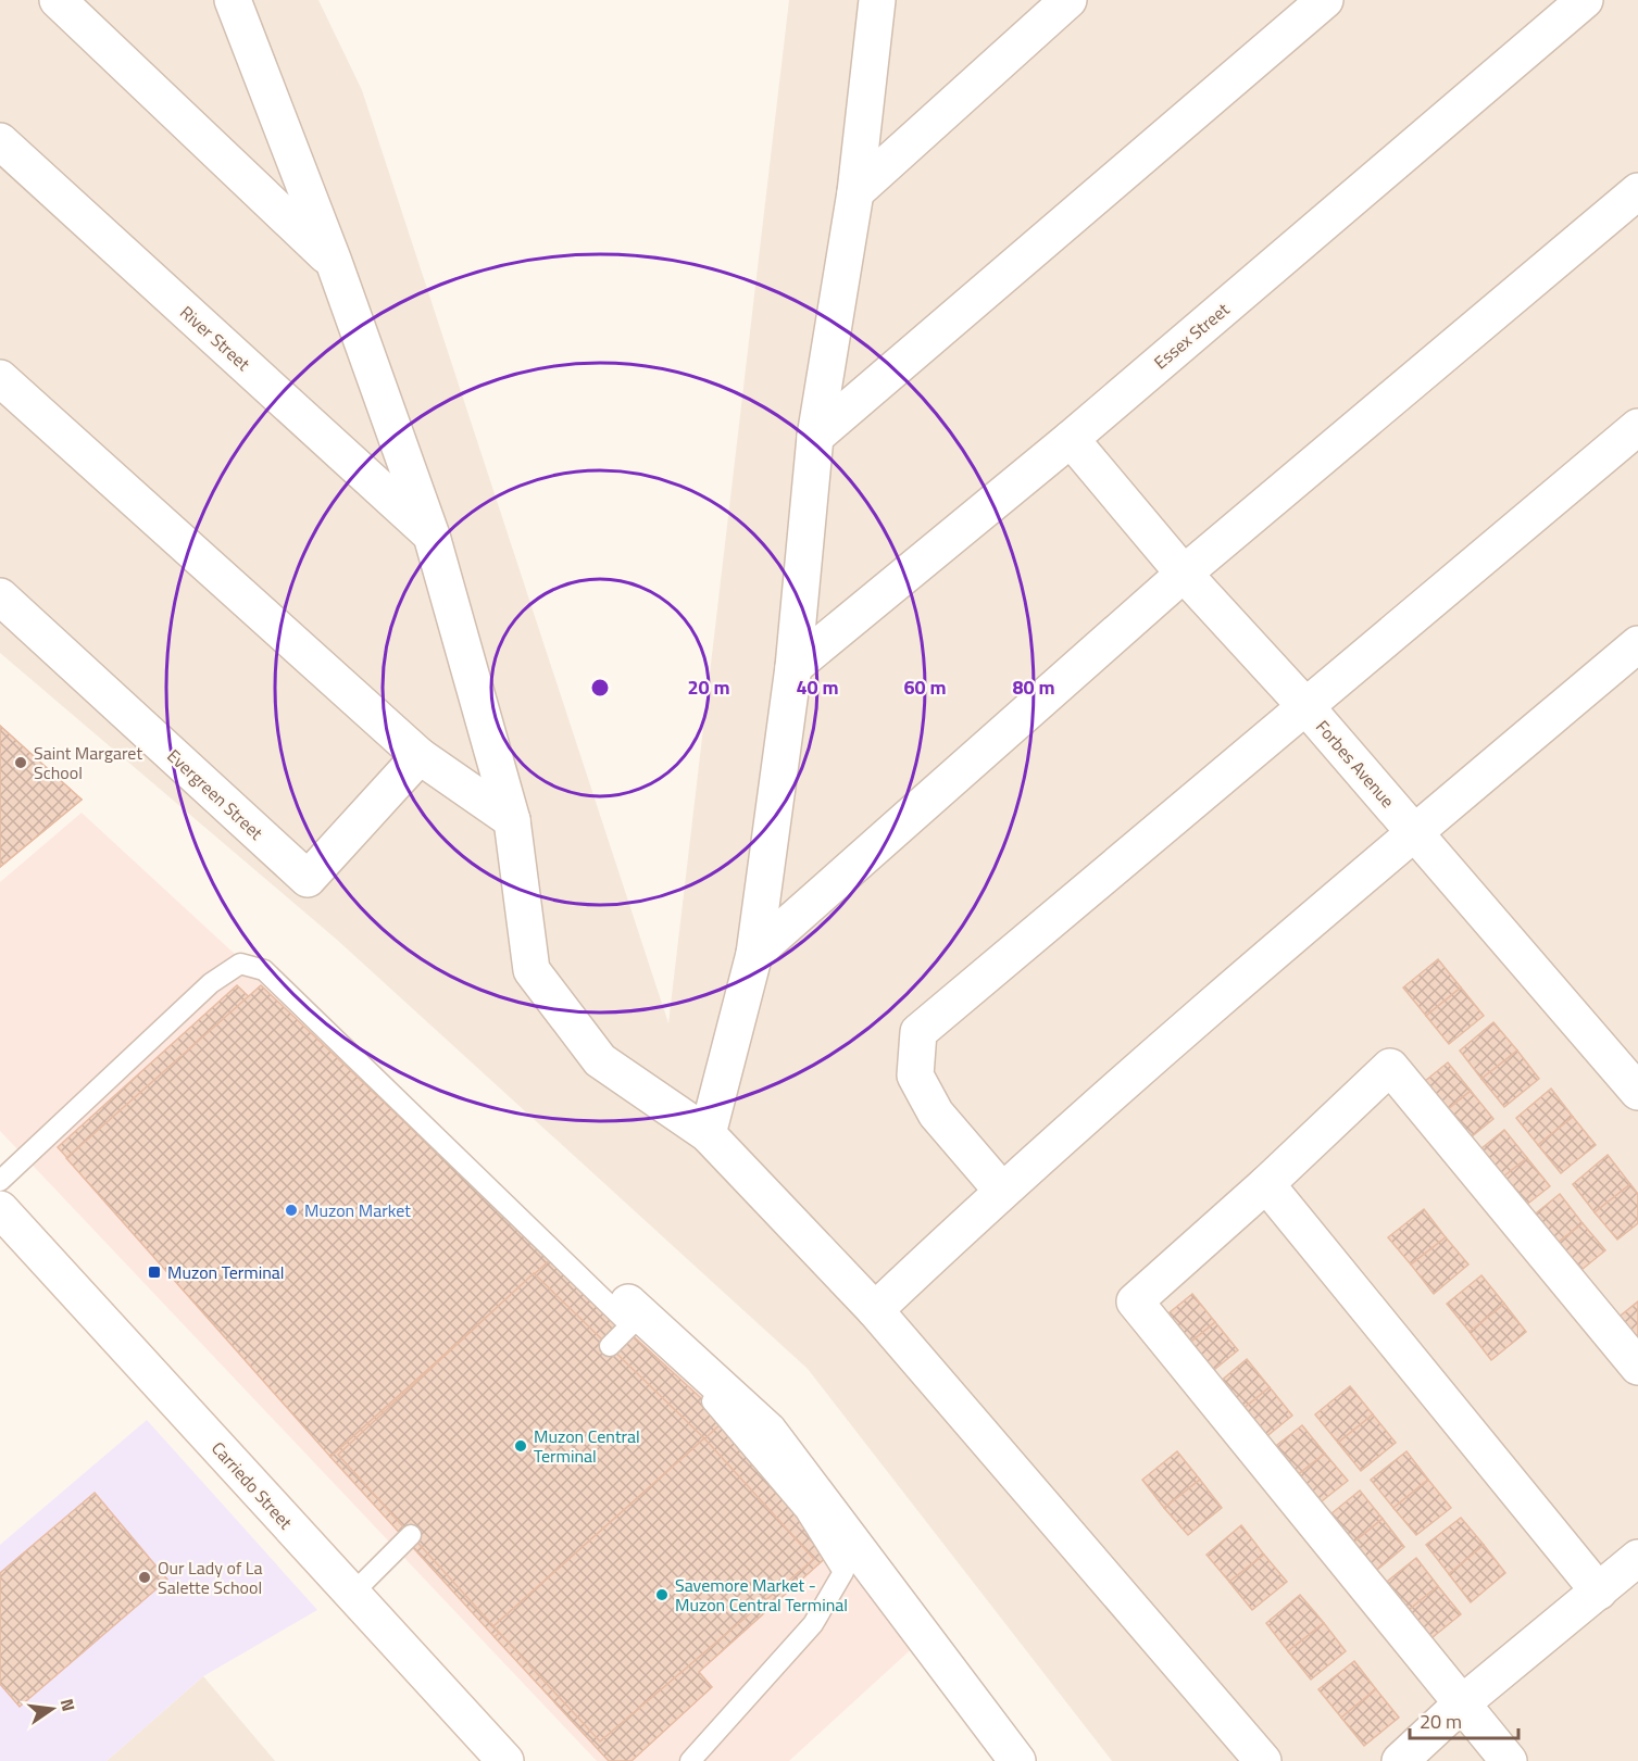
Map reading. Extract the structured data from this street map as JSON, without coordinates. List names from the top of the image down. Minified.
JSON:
{"streets":{"street":["Essex Street","River Street","Forbes Avenue","Evergreen Street","Carriedo Street"]},"crossings":[["Essex Street","Forbes Avenue"]],"places":{"other":["Saint Margaret School","Muzon Market","Muzon Central Terminal","Our Lady of La Salette School","Savemore Market - Muzon Central Terminal"],"transit":["Muzon Terminal"]},"scale_bar":"20 m","north":"right","rings":["20 m","40 m","60 m","80 m"]}
